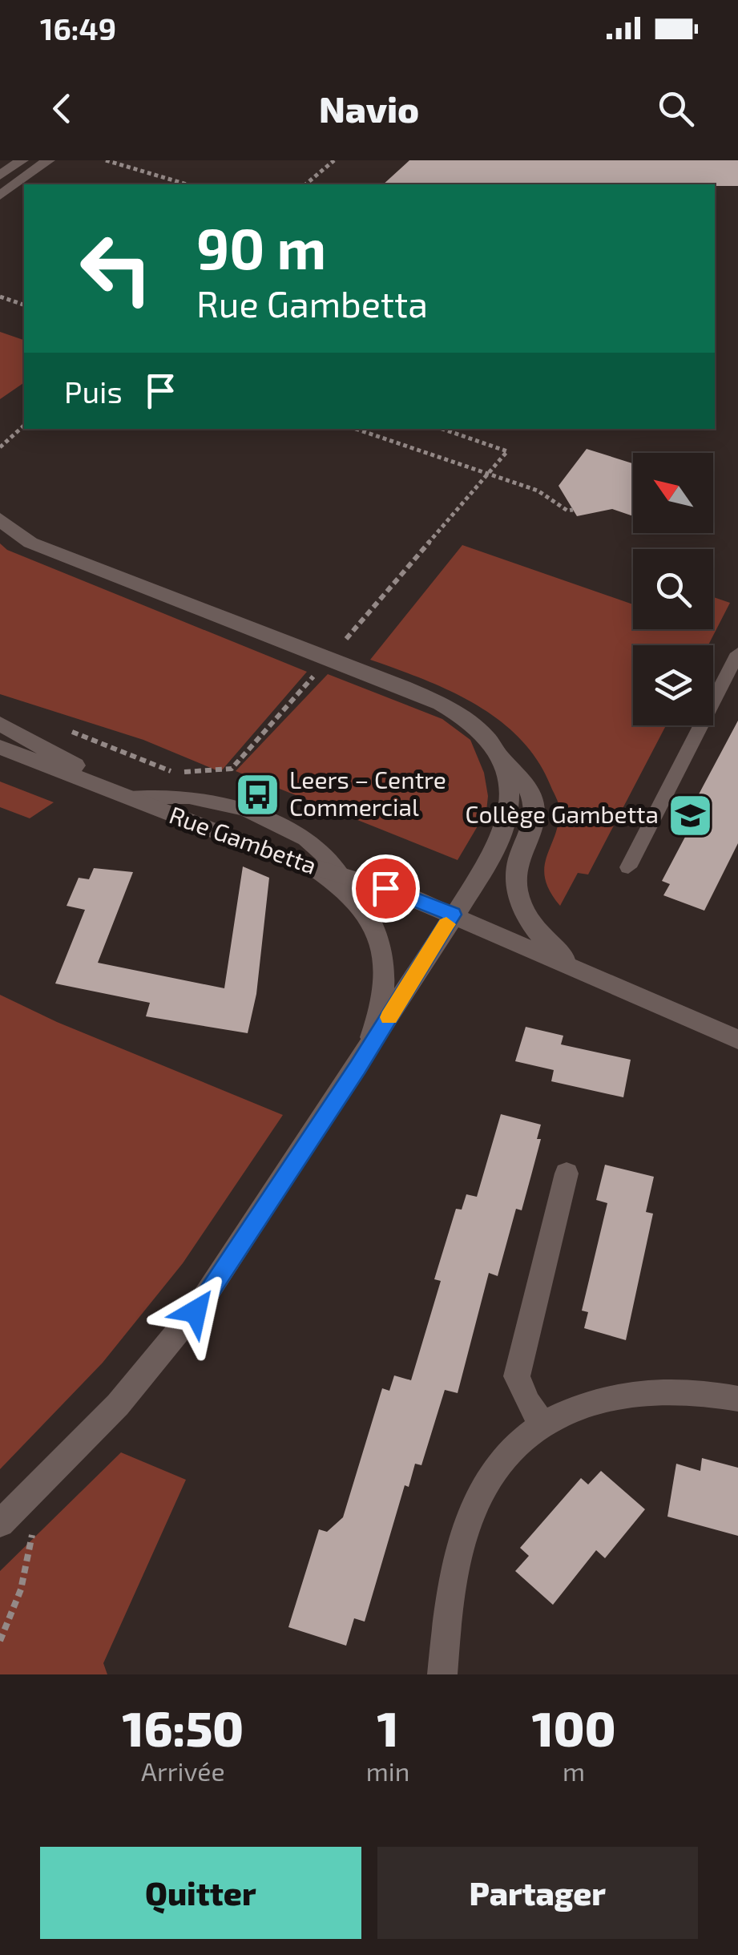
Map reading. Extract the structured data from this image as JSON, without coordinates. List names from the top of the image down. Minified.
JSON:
{"streets":{"street":["Rue Gambetta"]},"places":{"bus stop":["Leers – Centre Commercial"],"school or university":["Collège Gambetta"]},"north":"top left","page":{"status":"16:49","header":"Navio","turn":["90 m","Rue Gambetta"],"then":"Puis","eta":["16:50","Arrivée","1","min","100","m"],"buttons":["Quitter","Partager"]}}
